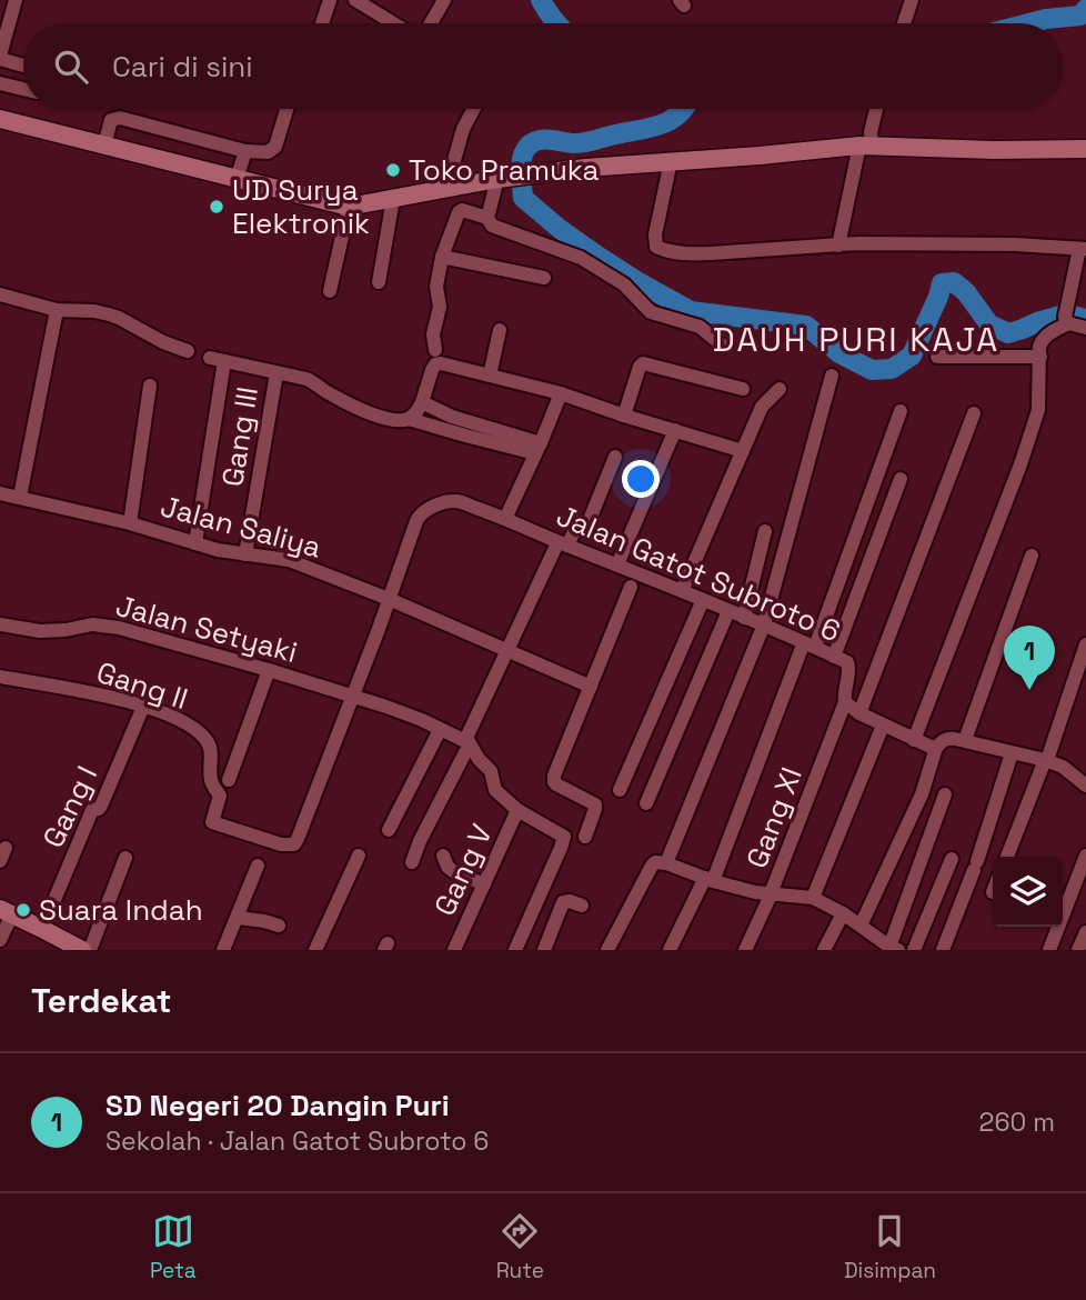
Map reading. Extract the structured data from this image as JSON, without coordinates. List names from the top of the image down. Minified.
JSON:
{"streets":{"street":["Gang III","Jalan Saliya","Jalan Gatot Subroto 6","Jalan Setyaki","Gang II","Gang I","Gang XI","Gang V"]},"crossings":[["Gang III","Jalan Saliya"],["Jalan Saliya","Jalan Gatot Subroto 6"],["Jalan Gatot Subroto 6","Jalan Setyaki"],["Jalan Gatot Subroto 6","Gang XI"],["Jalan Setyaki","Gang II"],["Gang II","Gang I"]],"districts":["DAUH PURI KAJA"],"places":["Toko Pramuka","UD Surya Elektronik","Suara Indah"],"page":{"search":"Cari di sini","pins":"1","heading":"Terdekat","list":[{"mark":"1","name":"SD Negeri 20 Dangin Puri","note":"Sekolah · Jalan Gatot Subroto 6","value":"260 m"}],"nav":["Peta","Rute","Disimpan"]}}
